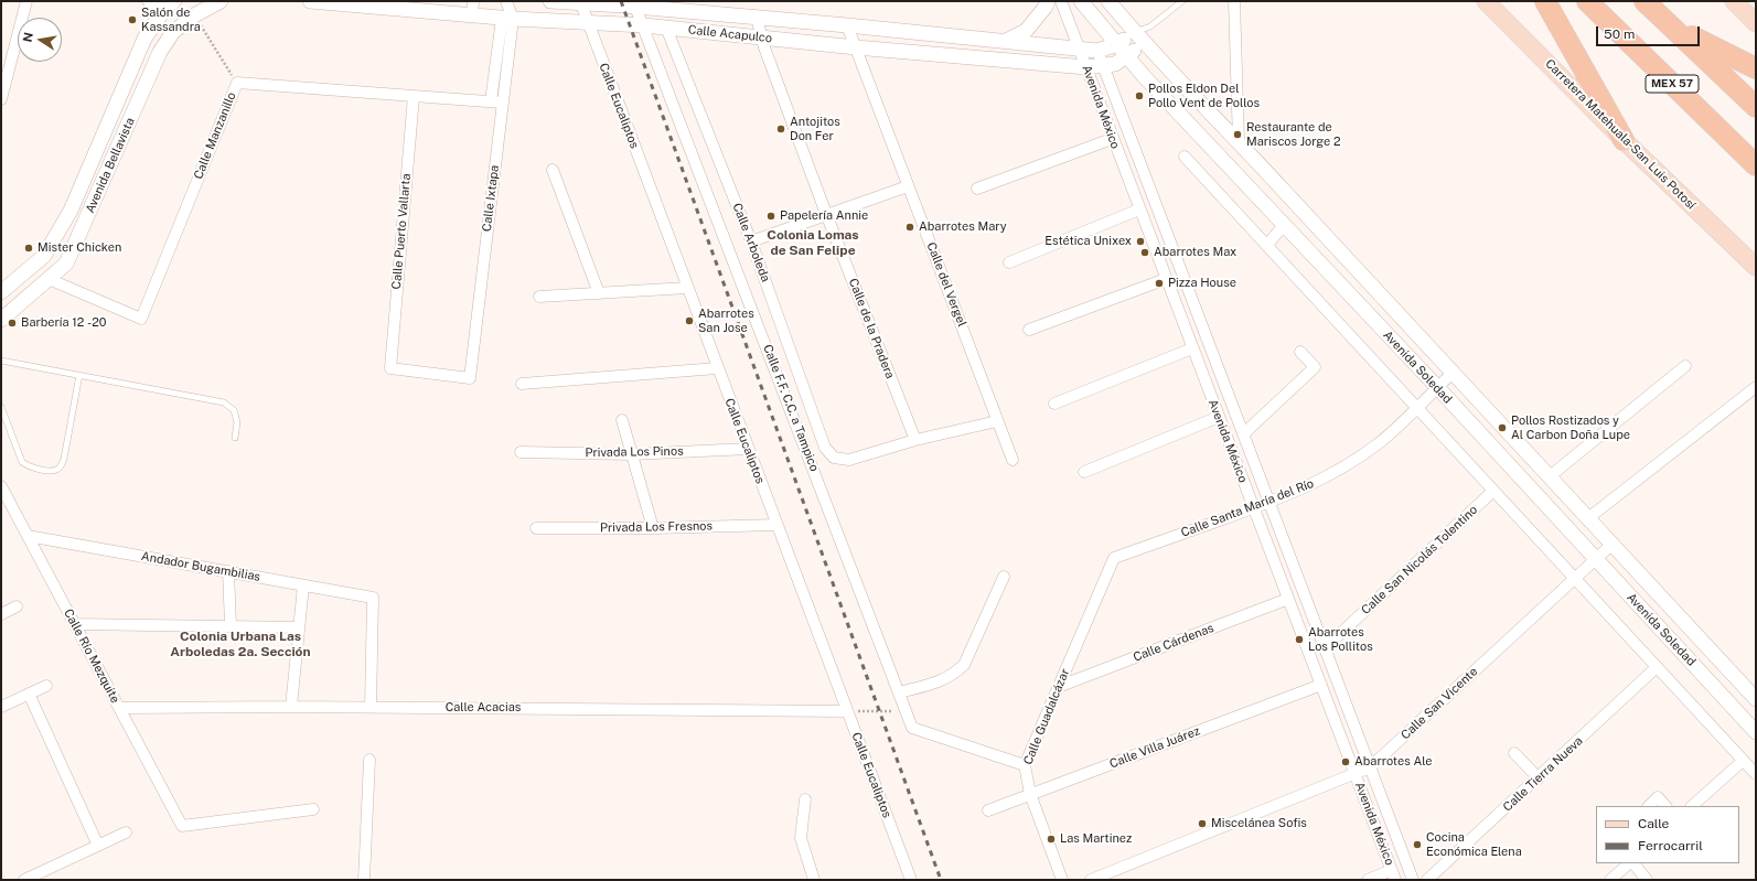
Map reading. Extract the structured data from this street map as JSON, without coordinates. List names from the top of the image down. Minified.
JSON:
{"streets":{"highway":["MEX 57"],"main road":["Carretera Matehuala-San Luis Potosí"],"street":["Calle Acapulco","Calle Eucaliptos","Avenida México","Calle Manzanillo","Avenida Bellavista","Calle Ixtapa","Calle Puerto Vallarta","Calle Arboleda","Calle del Vergel","Calle de la Pradera","Avenida Soledad","Calle F.F. C.C. a Tampico","Privada Los Pinos","Calle Santa María del Río","Privada Los Fresnos","Calle San Nicolás Tolentino","Andador Bugambilias","Calle Cárdenas","Calle Río Mezquite","Calle San Vicente","Calle Acacias","Calle Guadalcázar","Calle Villa Juárez","Calle Tierra Nueva"]},"crossings":[["Calle Acapulco","Calle Eucaliptos"],["Calle Acapulco","Avenida México"],["Calle Acapulco","Calle Ixtapa"],["Calle Acapulco","Calle Arboleda"],["Calle Acapulco","Calle del Vergel"],["Calle Acapulco","Calle de la Pradera"],["Calle Acapulco","Avenida Soledad"],["Calle Acapulco","Calle F.F. C.C. a Tampico"],["Calle Eucaliptos","Privada Los Pinos"],["Calle Eucaliptos","Privada Los Fresnos"],["Calle Eucaliptos","Calle Acacias"],["Avenida México","Calle Santa María del Río"],["Avenida México","Calle San Nicolás Tolentino"],["Avenida México","Calle Cárdenas"],["Avenida México","Calle San Vicente"],["Avenida México","Calle Villa Juárez"],["Calle Manzanillo","Avenida Bellavista"],["Calle Manzanillo","Calle Ixtapa"],["Calle Manzanillo","Calle Puerto Vallarta"],["Calle Ixtapa","Calle Puerto Vallarta"],["Calle Arboleda","Calle de la Pradera"],["Avenida Soledad","Calle Santa María del Río"],["Avenida Soledad","Calle San Vicente"],["Calle F.F. C.C. a Tampico","Calle Guadalcázar"],["Calle Santa María del Río","Calle Guadalcázar"],["Andador Bugambilias","Calle Río Mezquite"],["Andador Bugambilias","Calle Acacias"],["Calle Cárdenas","Calle Guadalcázar"],["Calle Río Mezquite","Calle Acacias"],["Calle Guadalcázar","Calle Villa Juárez"]],"districts":["Colonia Lomas de San Felipe","Colonia Urbana Las Arboledas 2a. Sección"],"places":["Salón de Kassandra","Pollos Eldon Del Pollo Vent de Pollos","Antojitos Don Fer","Restaurante de Mariscos Jorge 2","Papelería Annie","Abarrotes Mary","Estética Unixex","Mister Chicken","Abarrotes Max","Pizza House","Abarrotes San Jose","Barbería 12 -20","Pollos Rostizados y Al Carbon Doña Lupe","Abarrotes Los Pollitos","Abarrotes Ale","Miscelánea Sofis","Las Martinez","Cocina Económica Elena"],"legend":["Calle","Ferrocarril"],"scale_bar":"50 m","north":"left"}
